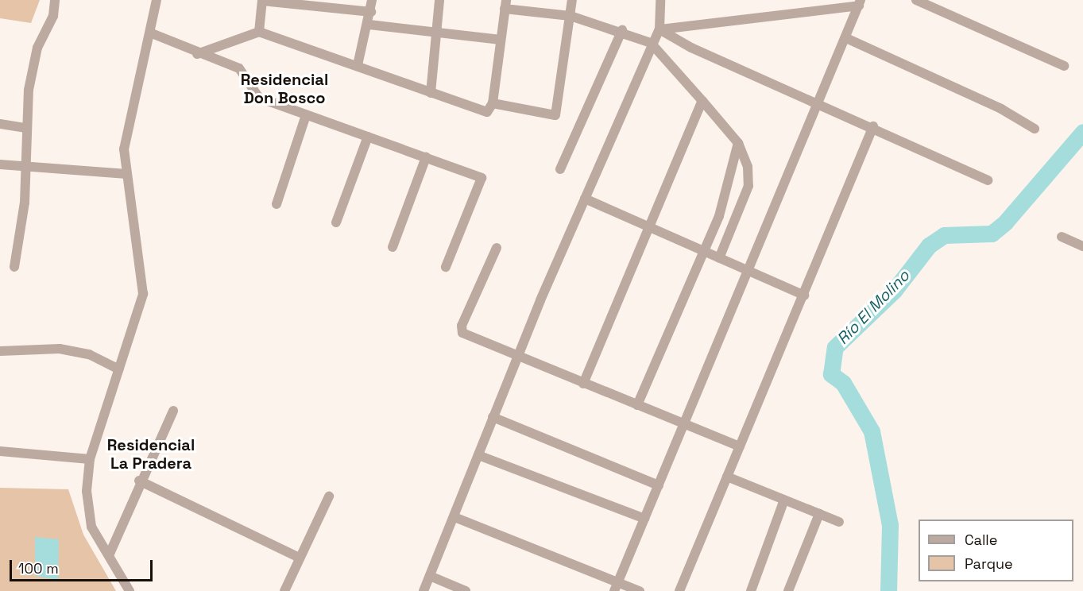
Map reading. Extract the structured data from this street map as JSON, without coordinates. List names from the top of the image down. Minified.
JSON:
{"districts":["Residencial Don Bosco","Residencial La Pradera"],"water":["Río El Molino"],"legend":["Calle","Parque"],"scale_bar":"100 m"}
